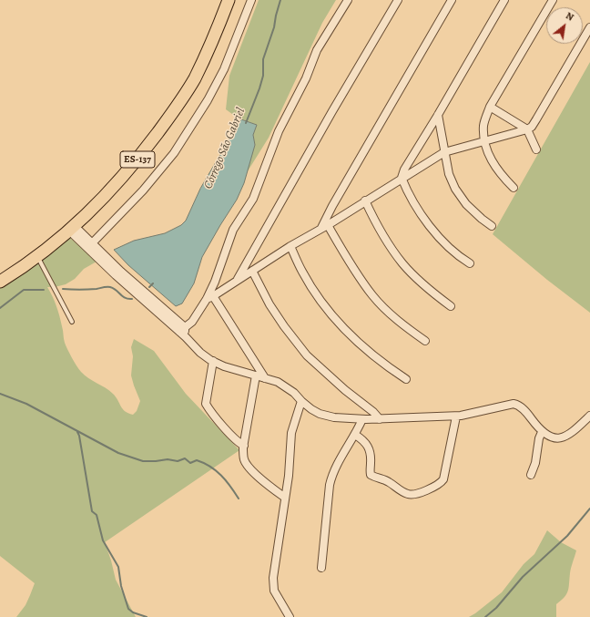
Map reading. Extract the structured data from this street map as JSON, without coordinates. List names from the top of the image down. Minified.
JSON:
{"streets":{"main road":["ES-137"]},"water":["Córrego São Gabriel"],"north":"top right"}
